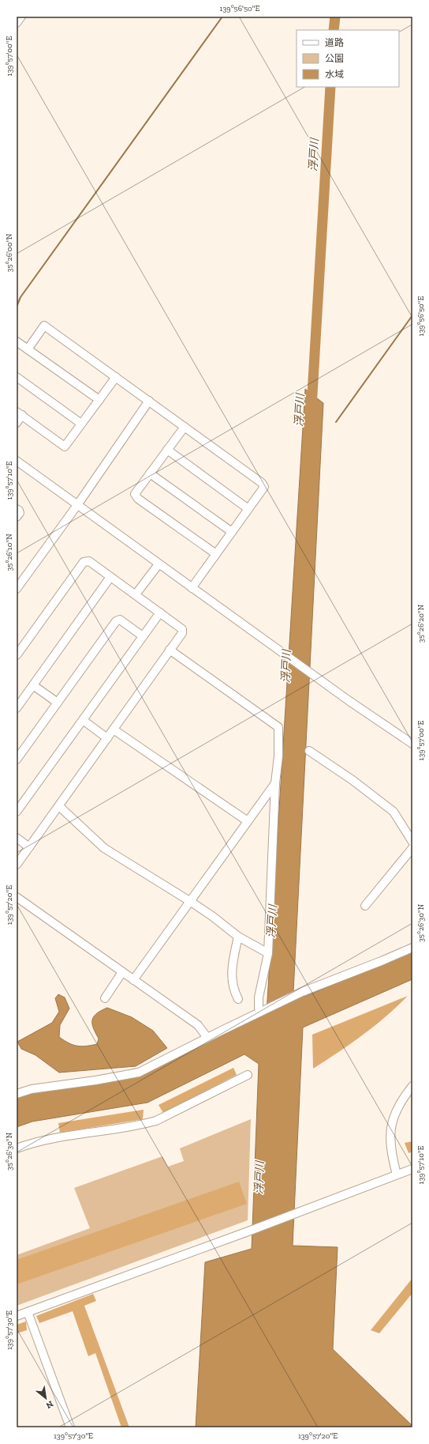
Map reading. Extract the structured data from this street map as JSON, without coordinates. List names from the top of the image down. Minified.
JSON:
{"water":["浮戸川"],"legend":["道路","公園","水域"],"north":"bottom right","coordinates":["139°56'50\"E","139°57'00\"E","35°26'00\"N","139°57'10\"E","35°26'10\"N","35°26'20\"N","139°57'20\"E","35°26'30\"N","139°57'30\"E"]}
